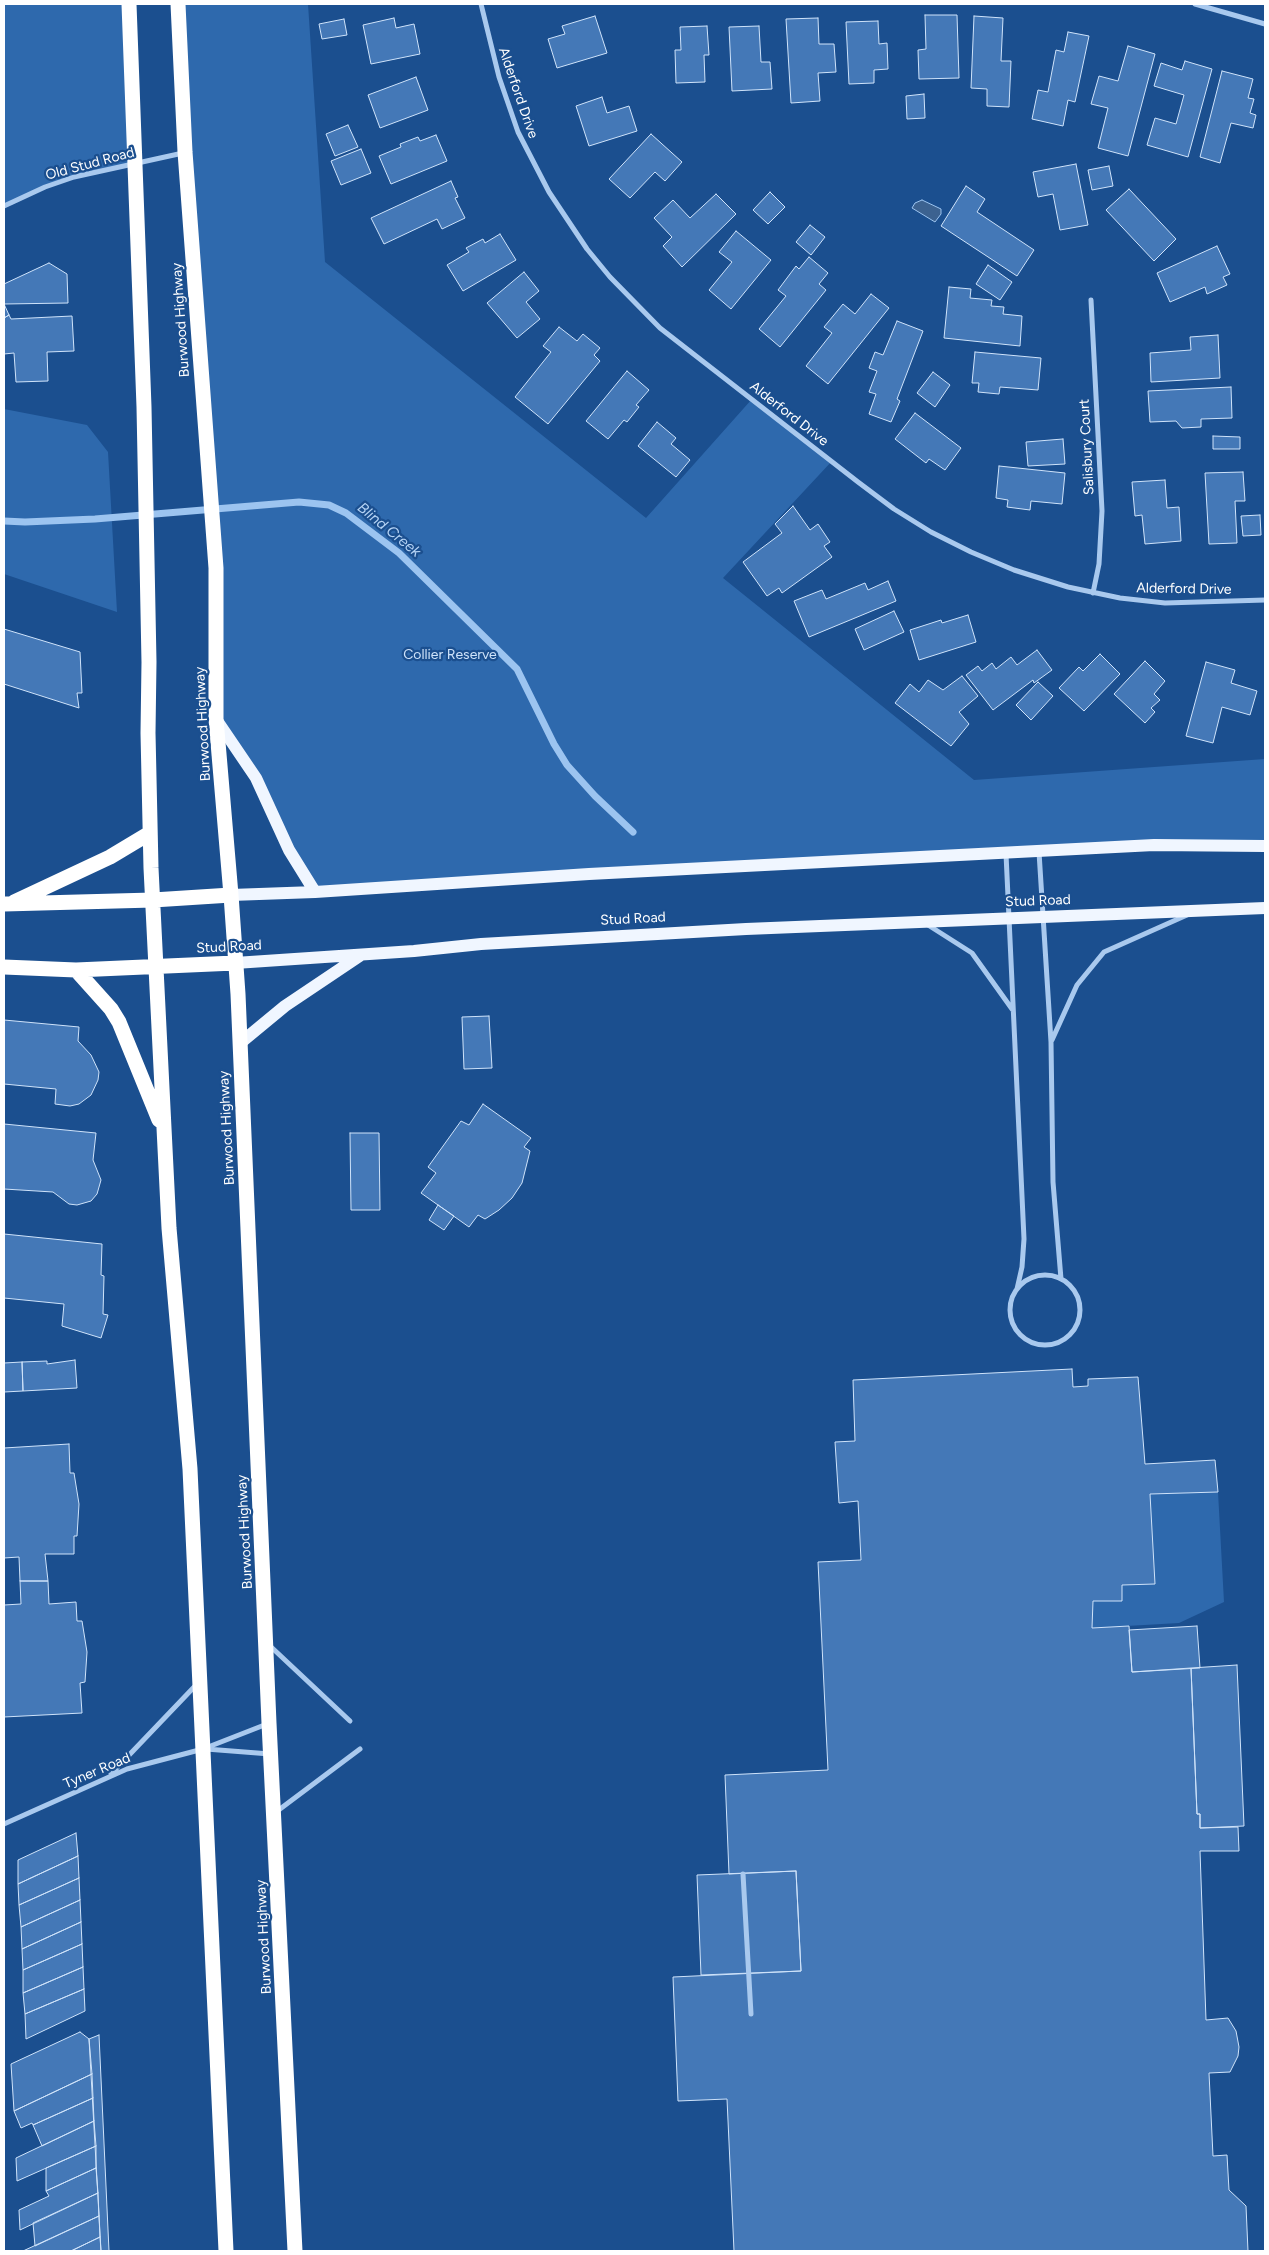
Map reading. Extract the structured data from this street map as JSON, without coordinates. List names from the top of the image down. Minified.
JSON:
{"streets":{"highway":["Burwood Highway","Stud Road"],"street":["Alderford Drive","Old Stud Road","Salisbury Court","Tyner Road"]},"crossings":[["Alderford Drive","Salisbury Court"],["Old Stud Road","Burwood Highway"],["Burwood Highway","Stud Road"],["Burwood Highway","Tyner Road"]],"water":["Blind Creek"],"parks":["Collier Reserve"]}
